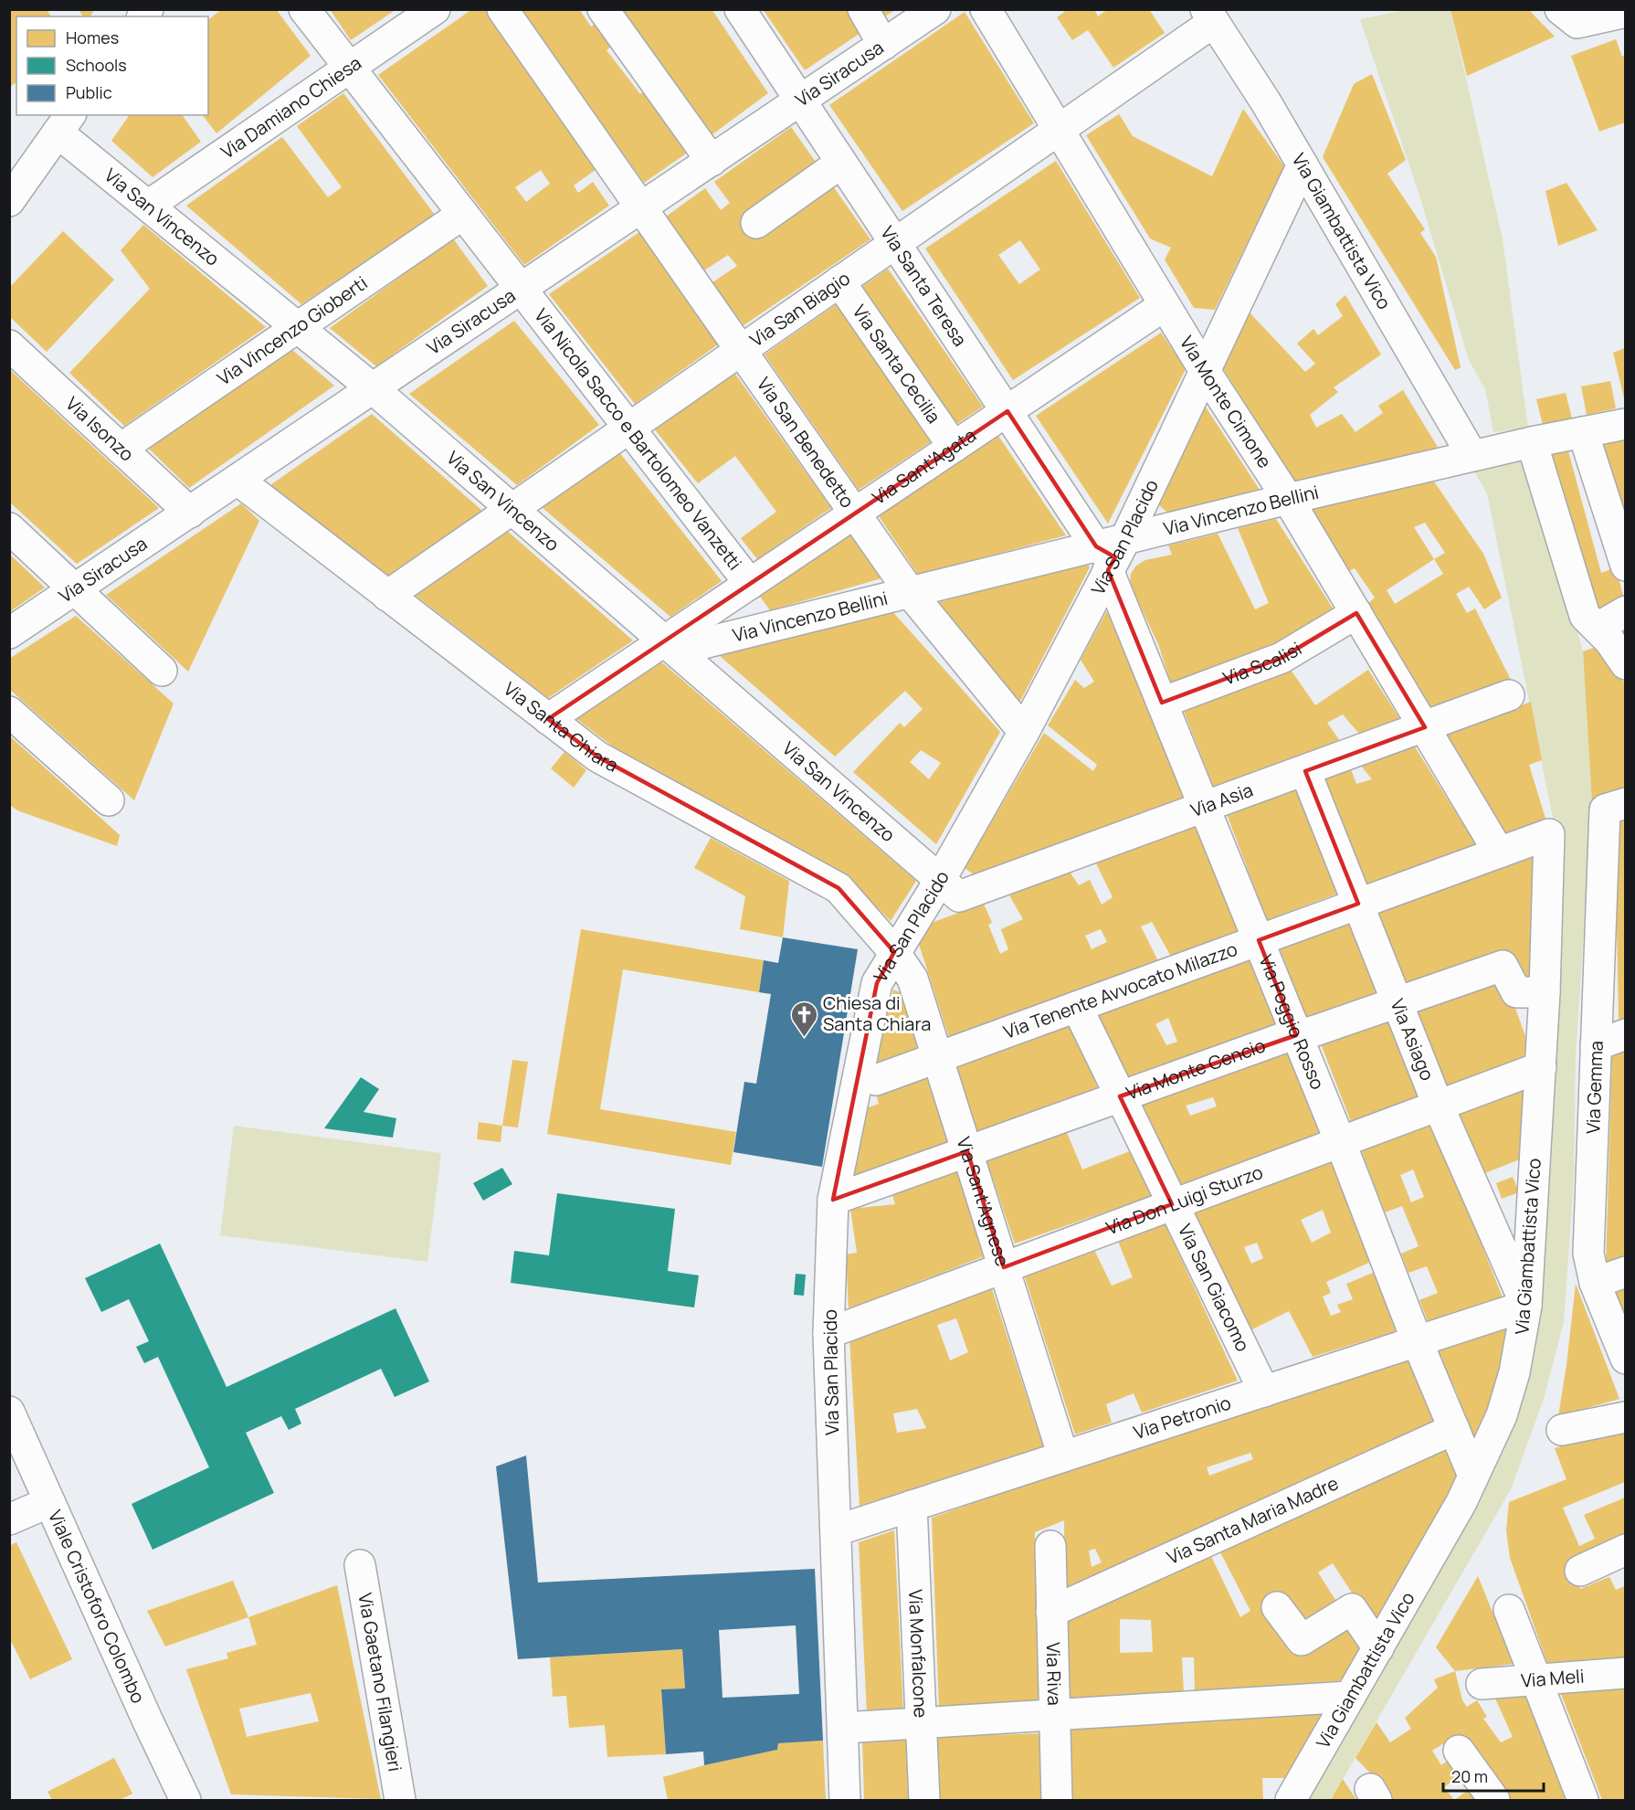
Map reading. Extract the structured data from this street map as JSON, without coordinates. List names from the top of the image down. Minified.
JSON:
{"streets":{"street":["Via Siracusa","Via Damiano Chiesa","Via San Vincenzo","Via Giambattista Vico","Via Santa Teresa","Via San Biagio","Via Vincenzo Gioberti","Via Santa Cecilia","Via Monte Cimone","Via Isonzo","Via Nicola Sacco e Bartolomeo Vanzetti","Via San Benedetto","Via Sant'Agata","Via Vincenzo Bellini","Via San Placido","Via Scalisi","Via Santa Chiara","Via Asia","Via Tenente Avvocato Milazzo","Via Poggio Rosso","Via Asiago","Via Monte Cencio","Via Gemma","Via Don Luigi Sturzo","Via Sant'Agnese","Via San Giacomo","Via Petronio","Via Santa Maria Madre","Viale Cristoforo Colombo","Via Monfalcone","Via Riva","Via Meli","Via Gaetano Filangieri"]},"crossings":[["Via Siracusa","Via San Vincenzo"],["Via Siracusa","Via Santa Teresa"],["Via Siracusa","Via Isonzo"],["Via Siracusa","Via Nicola Sacco e Bartolomeo Vanzetti"],["Via Siracusa","Via San Benedetto"],["Via Siracusa","Via Santa Chiara"],["Via Damiano Chiesa","Via San Vincenzo"],["Via Damiano Chiesa","Via Nicola Sacco e Bartolomeo Vanzetti"],["Via San Vincenzo","Via San Biagio"],["Via San Vincenzo","Via Vincenzo Gioberti"],["Via San Vincenzo","Via Sant'Agata"],["Via San Vincenzo","Via Vincenzo Bellini"],["Via San Vincenzo","Via San Placido"],["Via San Vincenzo","Via Asia"],["Via Giambattista Vico","Via San Biagio"],["Via Giambattista Vico","Via Vincenzo Bellini"],["Via Giambattista Vico","Via San Placido"],["Via Giambattista Vico","Via Tenente Avvocato Milazzo"],["Via Giambattista Vico","Via Poggio Rosso"],["Via Giambattista Vico","Via Asiago"],["Via Giambattista Vico","Via Monte Cencio"],["Via Giambattista Vico","Via Don Luigi Sturzo"],["Via Giambattista Vico","Via Petronio"],["Via Santa Teresa","Via San Biagio"],["Via Santa Teresa","Via Sant'Agata"],["Via Santa Teresa","Via Vincenzo Bellini"],["Via Santa Teresa","Via San Placido"],["Via Santa Teresa","Via Poggio Rosso"],["Via San Biagio","Via Santa Cecilia"],["Via San Biagio","Via Monte Cimone"],["Via San Biagio","Via Nicola Sacco e Bartolomeo Vanzetti"],["Via San Biagio","Via San Benedetto"],["Via San Biagio","Via Santa Chiara"],["Via Vincenzo Gioberti","Via Isonzo"],["Via Vincenzo Gioberti","Via Nicola Sacco e Bartolomeo Vanzetti"],["Via Santa Cecilia","Via Sant'Agata"],["Via Monte Cimone","Via Sant'Agata"],["Via Monte Cimone","Via Vincenzo Bellini"],["Via Monte Cimone","Via San Placido"],["Via Monte Cimone","Via Scalisi"],["Via Monte Cimone","Via Asia"],["Via Monte Cimone","Via Tenente Avvocato Milazzo"],["Via Nicola Sacco e Bartolomeo Vanzetti","Via Sant'Agata"],["Via San Benedetto","Via Sant'Agata"],["Via San Benedetto","Via Vincenzo Bellini"],["Via San Benedetto","Via San Placido"],["Via Sant'Agata","Via Vincenzo Bellini"],["Via Sant'Agata","Via Santa Chiara"],["Via Vincenzo Bellini","Via San Placido"],["Via Vincenzo Bellini","Via Poggio Rosso"],["Via San Placido","Via Santa Chiara"],["Via San Placido","Via Asia"],["Via San Placido","Via Poggio Rosso"],["Via San Placido","Via Monte Cencio"],["Via San Placido","Via Don Luigi Sturzo"],["Via San Placido","Via Sant'Agnese"],["Via San Placido","Via Petronio"],["Via Scalisi","Via Poggio Rosso"],["Via Santa Chiara","Via Sant'Agnese"],["Via Asia","Via Poggio Rosso"],["Via Asia","Via Asiago"],["Via Tenente Avvocato Milazzo","Via Poggio Rosso"],["Via Tenente Avvocato Milazzo","Via Asiago"],["Via Tenente Avvocato Milazzo","Via Sant'Agnese"],["Via Tenente Avvocato Milazzo","Via San Giacomo"],["Via Poggio Rosso","Via Monte Cencio"],["Via Poggio Rosso","Via Don Luigi Sturzo"],["Via Poggio Rosso","Via Petronio"],["Via Poggio Rosso","Via Santa Maria Madre"],["Via Asiago","Via Monte Cencio"],["Via Asiago","Via Don Luigi Sturzo"],["Via Asiago","Via Petronio"],["Via Monte Cencio","Via Sant'Agnese"],["Via Monte Cencio","Via San Giacomo"],["Via Don Luigi Sturzo","Via Sant'Agnese"],["Via Don Luigi Sturzo","Via San Giacomo"],["Via Sant'Agnese","Via Petronio"],["Via San Giacomo","Via Petronio"],["Via Petronio","Via Monfalcone"],["Via Santa Maria Madre","Via Riva"]],"places":{"church":["Chiesa di Santa Chiara"]},"legend":["Homes","Schools","Public"],"scale_bar":"20 m"}
